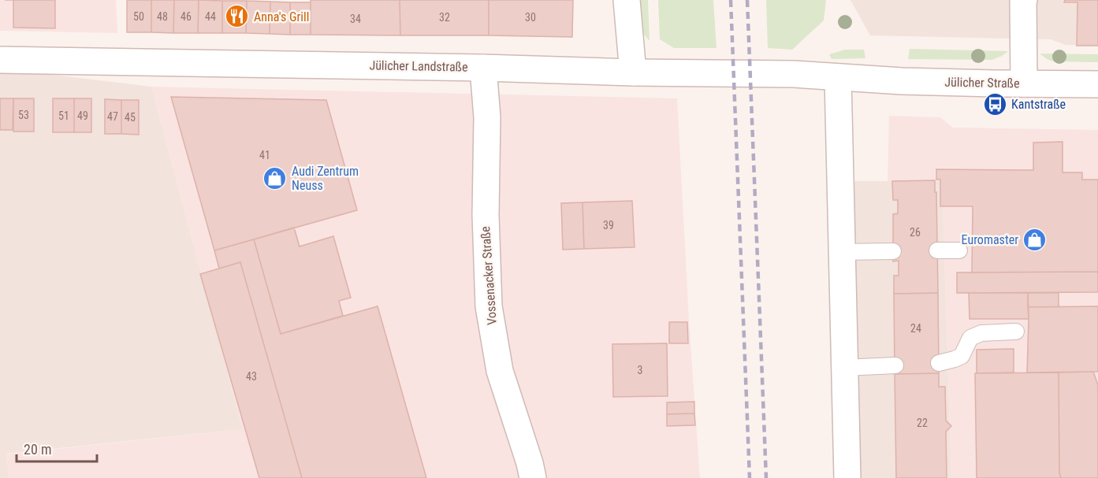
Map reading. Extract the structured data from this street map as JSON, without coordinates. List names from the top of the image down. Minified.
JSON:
{"streets":{"main road":["Jülicher Landstraße","Jülicher Straße","Vossenacker Straße"]},"crossings":[["Jülicher Landstraße","Jülicher Straße"],["Jülicher Landstraße","Vossenacker Straße"]],"places":{"restaurant":["Anna's Grill"],"bus stop":["Kantstraße"],"shop":["Audi Zentrum Neuss","Euromaster"]},"house_numbers":["50","48","46","44","32","30","34","53","51","49","47","45","41","39","26","24","3","43","22"],"scale_bar":"20 m"}
